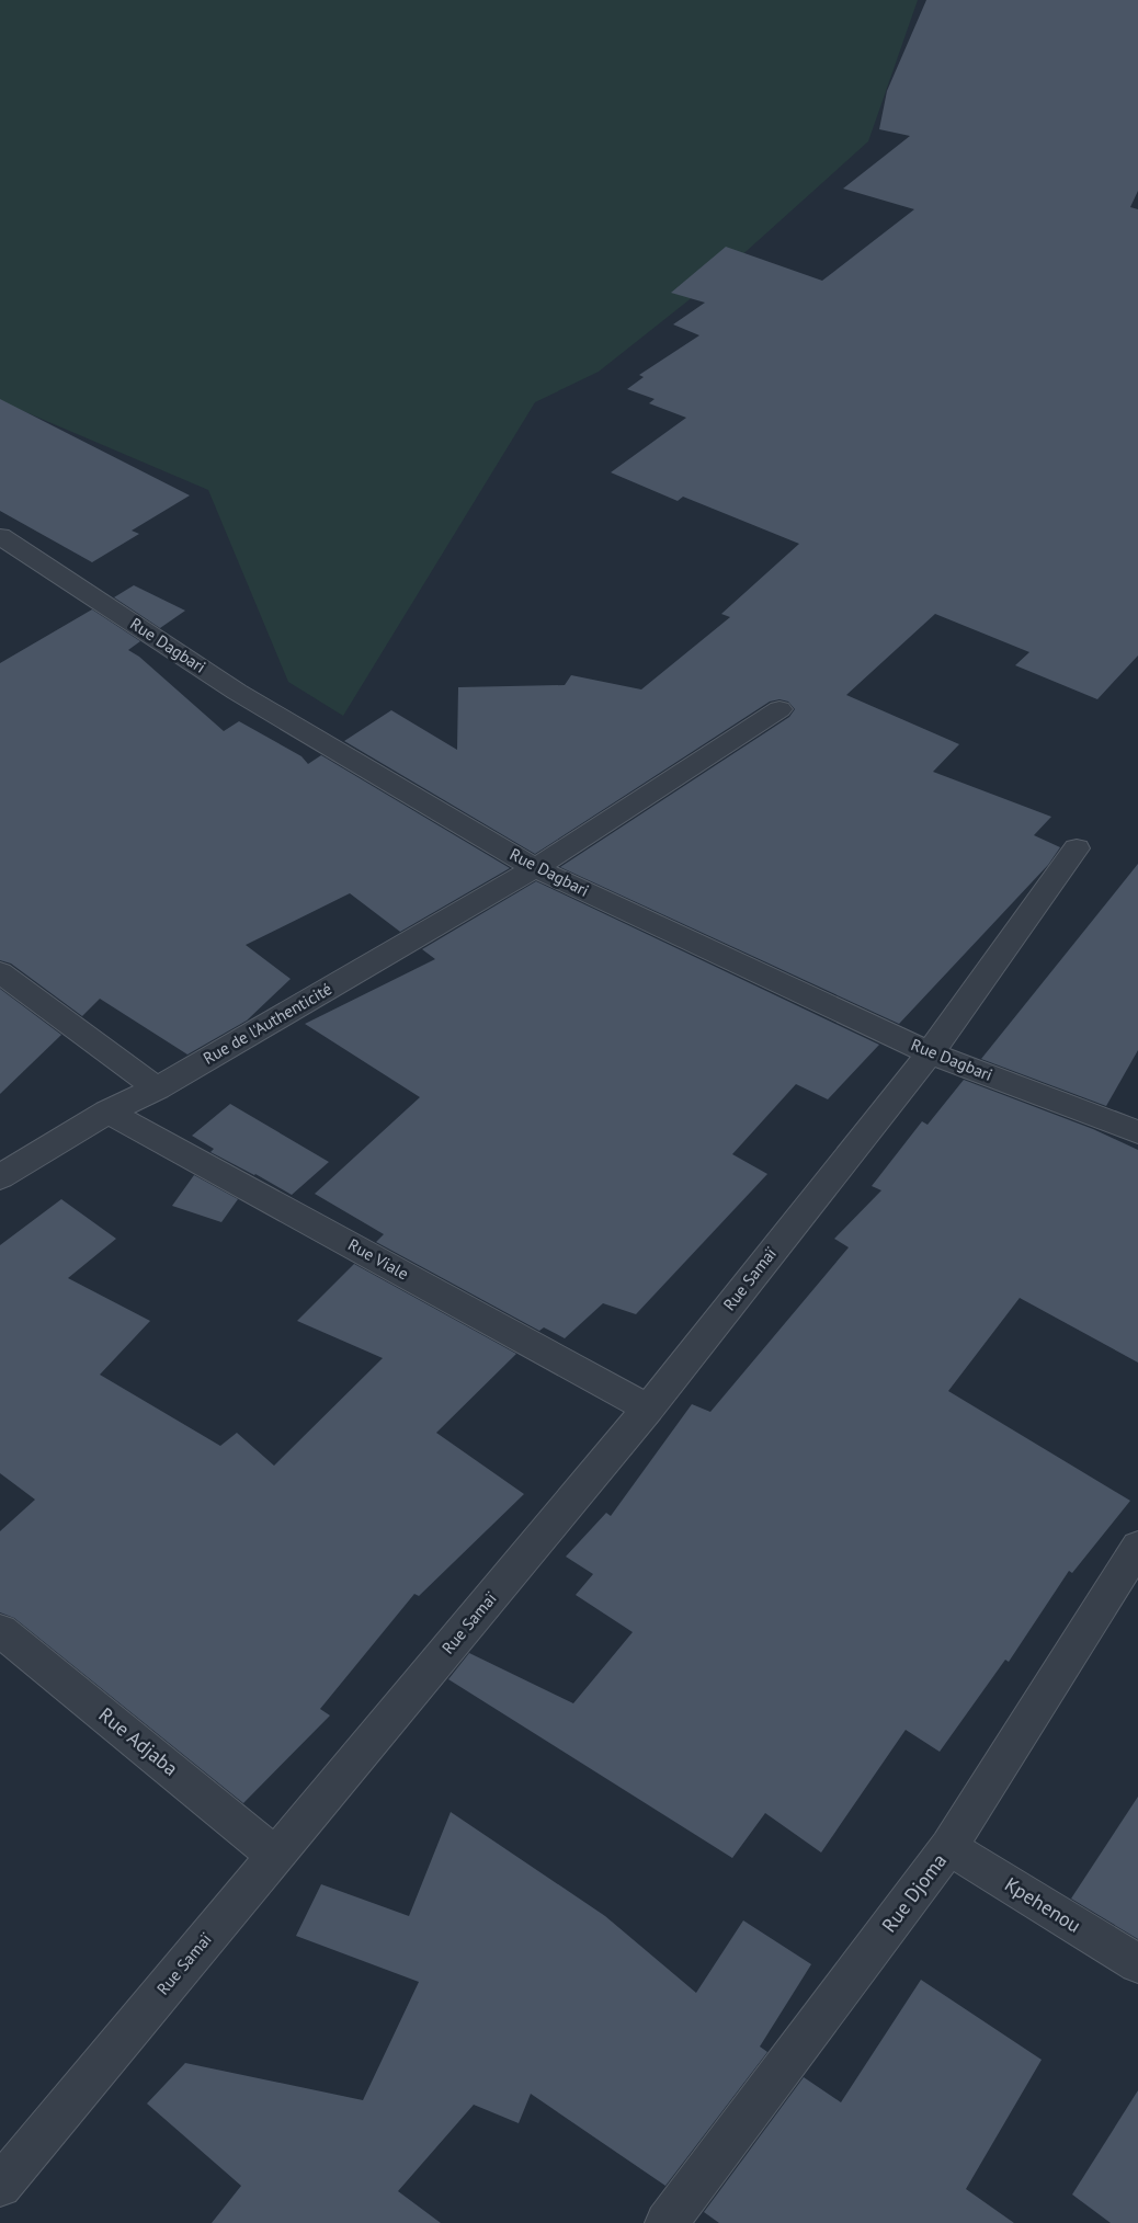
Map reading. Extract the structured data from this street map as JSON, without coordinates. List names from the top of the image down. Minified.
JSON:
{"streets":{"street":["Rue Dagbari","Rue de l'Authenticité","Rue Viale","Rue Samaï","Rue Adjaba","Rue Djoma","Kpehenou"]},"crossings":[["Rue Dagbari","Rue de l'Authenticité"],["Rue Dagbari","Rue Samaï"],["Rue de l'Authenticité","Rue Viale"],["Rue Viale","Rue Samaï"],["Rue Samaï","Rue Adjaba"],["Rue Djoma","Kpehenou"]]}
